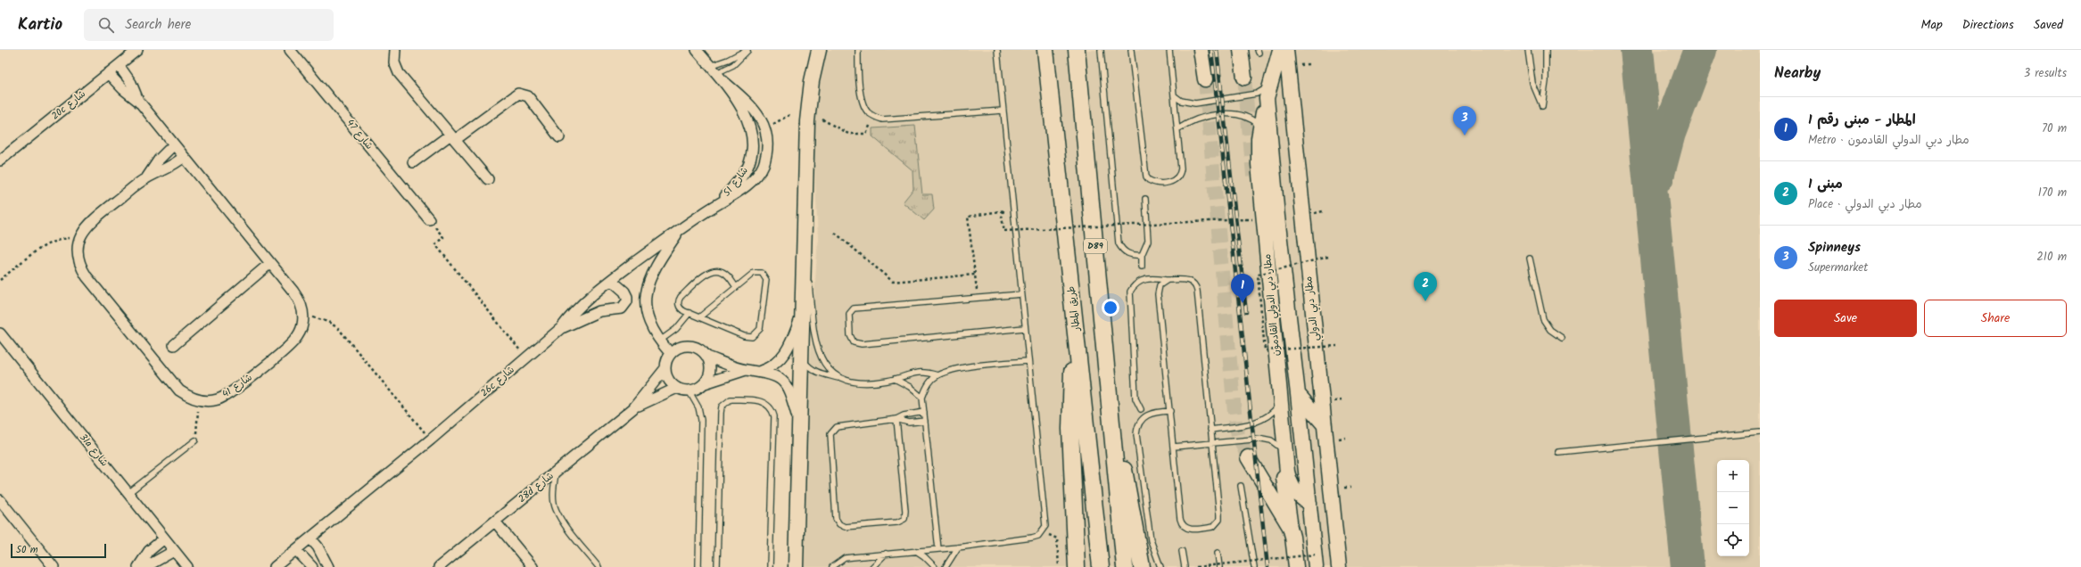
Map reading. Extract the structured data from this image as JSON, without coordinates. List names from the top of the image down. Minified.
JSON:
{"streets":{"highway":["D89","طريق المطار"],"main road":["مطار دبي الدولي القادمون","مطار دبي الدولي"],"street":["20c شارع","شارع 47","شارع 51","26c شارع","شارع 41","31a شارع","28d شارع"]},"crossings":[["شارع 51","26c شارع"]],"scale_bar":"50 m","page":{"header":"Kartio","search":"Search here","nav":["Map","Directions","Saved"],"heading":["Nearby","3 results"],"list":[{"mark":"1","name":"المطار - مبنى رقم 1","note":"Metro · مطار دبي الدولي القادمون","value":"70 m"},{"mark":"2","name":"مبنى 1","note":"Place · مطار دبي الدولي","value":"170 m"},{"mark":"3","name":"Spinneys","note":"Supermarket","value":"210 m"}],"pins":["3","2","1"],"buttons":["Save","Share"],"map_buttons":["+","−"],"scale":"50 m"}}
